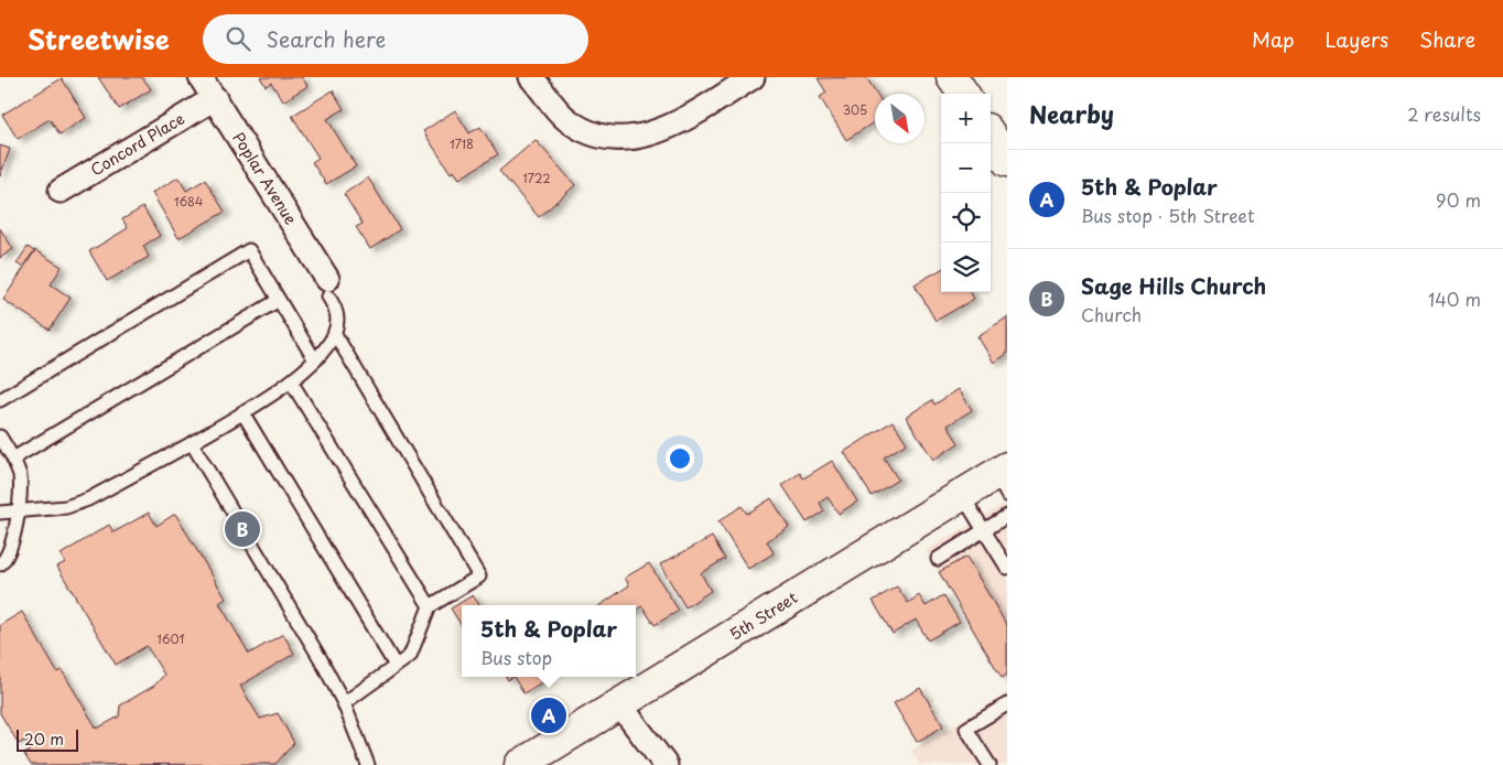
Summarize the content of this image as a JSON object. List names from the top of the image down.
{
  "streets": {
    "main road": ["5th Street"],
    "street": ["Concord Place", "Poplar Avenue"]
  },
  "crossings": [
    ["Concord Place", "Poplar Avenue"]
  ],
  "house_numbers": [
    "305",
    "1718",
    "1722",
    "1684",
    "1601"
  ],
  "scale_bar": "20 m",
  "north": "bottom right",
  "page": {
    "header": "Streetwise",
    "search": "Search here",
    "nav": ["Map", "Layers", "Share"],
    "heading": ["Nearby", "2 results"],
    "map_buttons": ["+", "−"],
    "list": [
      {
        "mark": "A",
        "name": "5th & Poplar",
        "note": "Bus stop · 5th Street",
        "value": "90 m"
      },
      {
        "mark": "B",
        "name": "Sage Hills Church",
        "note": "Church",
        "value": "140 m"
      }
    ],
    "pins": ["B", "A"],
    "popup": ["5th & Poplar", "Bus stop"],
    "scale": "20 m"
  }
}
